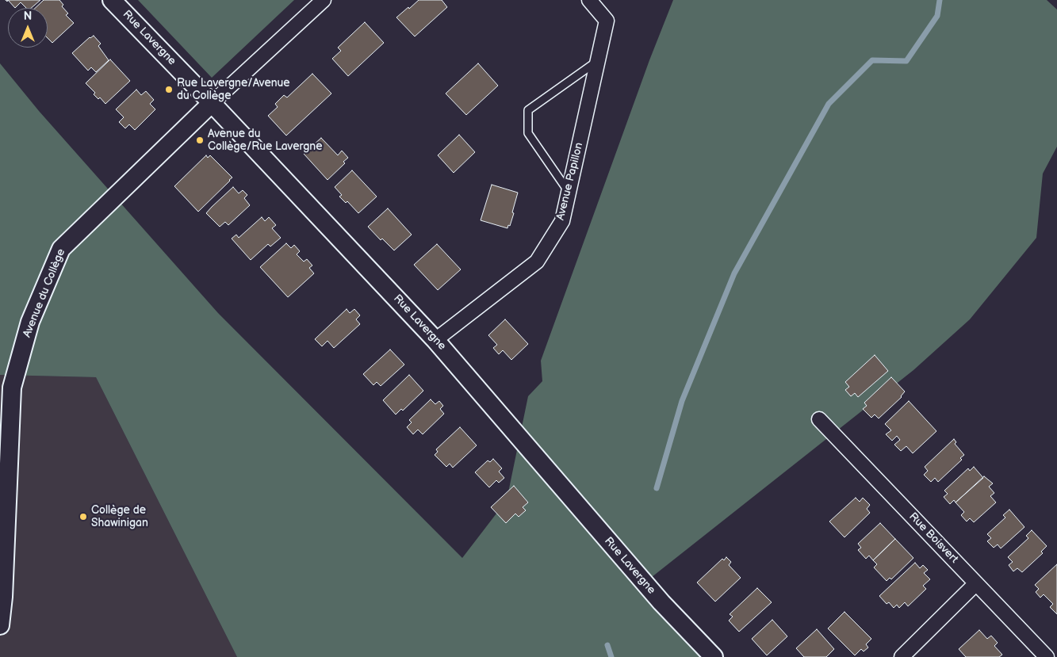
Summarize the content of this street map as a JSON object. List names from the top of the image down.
{
  "streets": {
    "street": [
      "Rue Lavergne",
      "Avenue Papillon",
      "Avenue du Collège",
      "Rue Boisvert"
    ]
  },
  "crossings": [
    ["Rue Lavergne", "Avenue Papillon"],
    ["Rue Lavergne", "Avenue du Collège"]
  ],
  "places": ["Rue Lavergne/Avenue du Collège", "Avenue du Collège/Rue Lavergne", "Collège de Shawinigan"],
  "north": "top"
}
